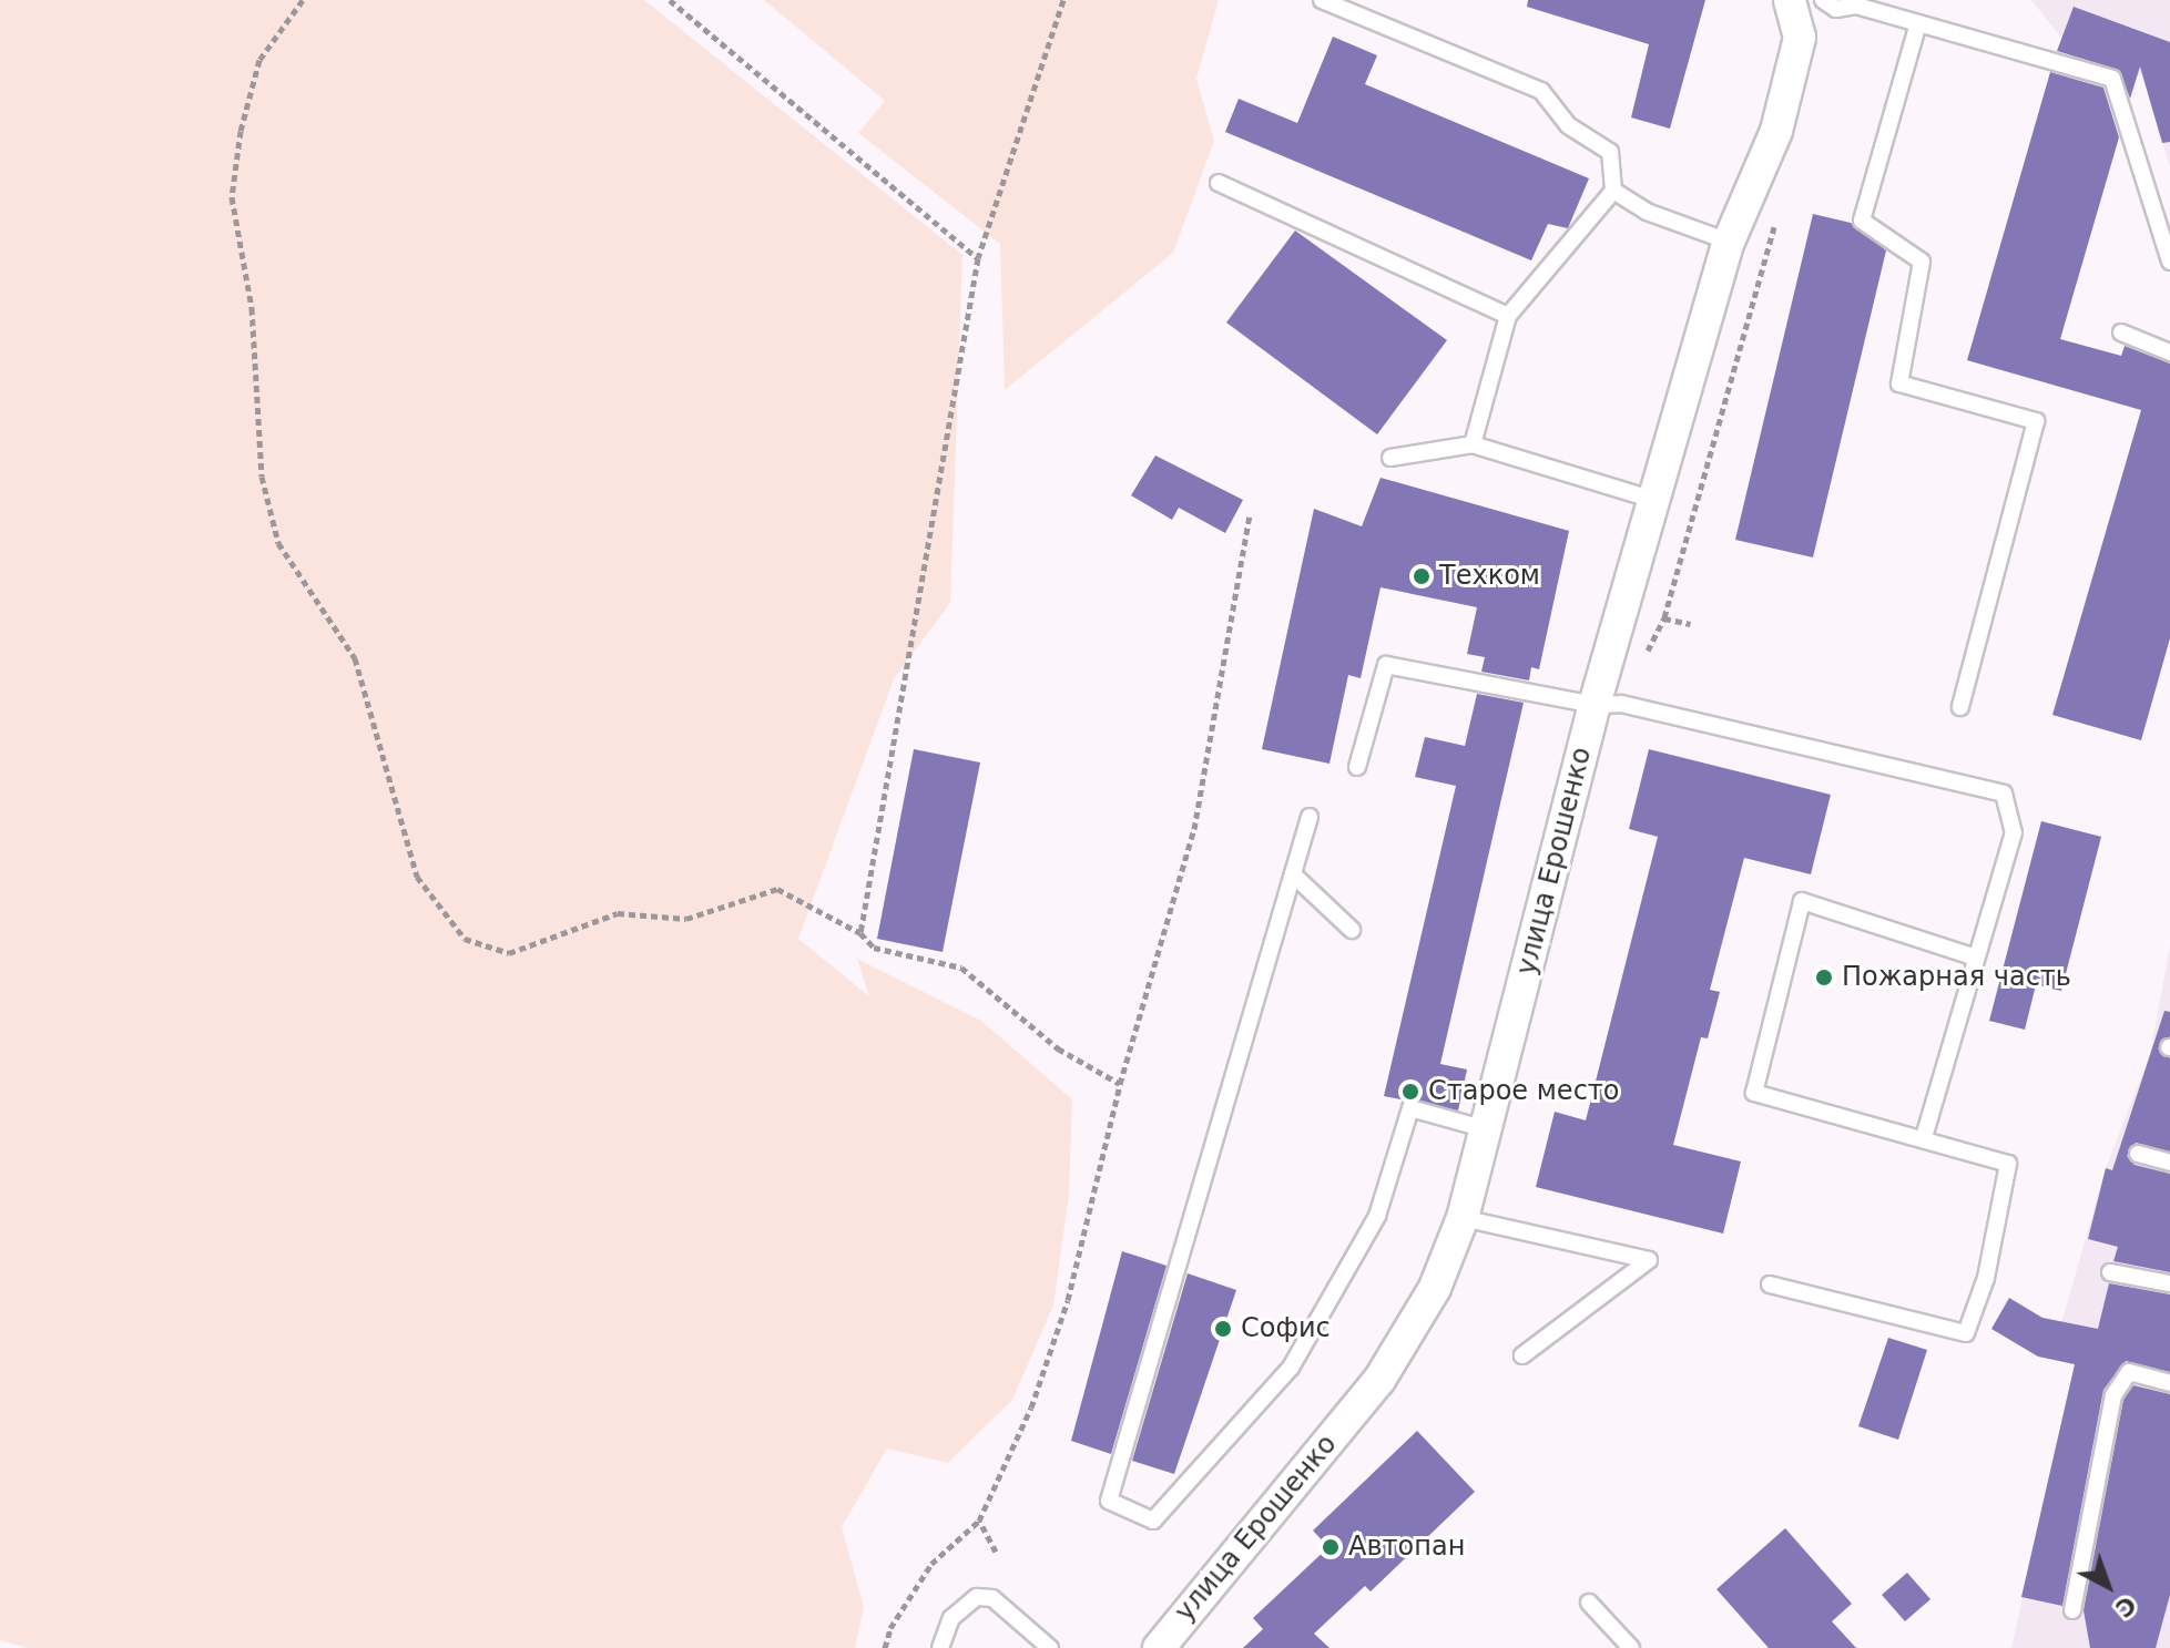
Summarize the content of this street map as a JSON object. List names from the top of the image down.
{
  "streets": {
    "street": ["улица Ерошенко"]
  },
  "places": [
    "Техком",
    "Пожарная часть",
    "Старое место",
    "Софис",
    "Автопан"
  ],
  "north": "bottom right"
}
